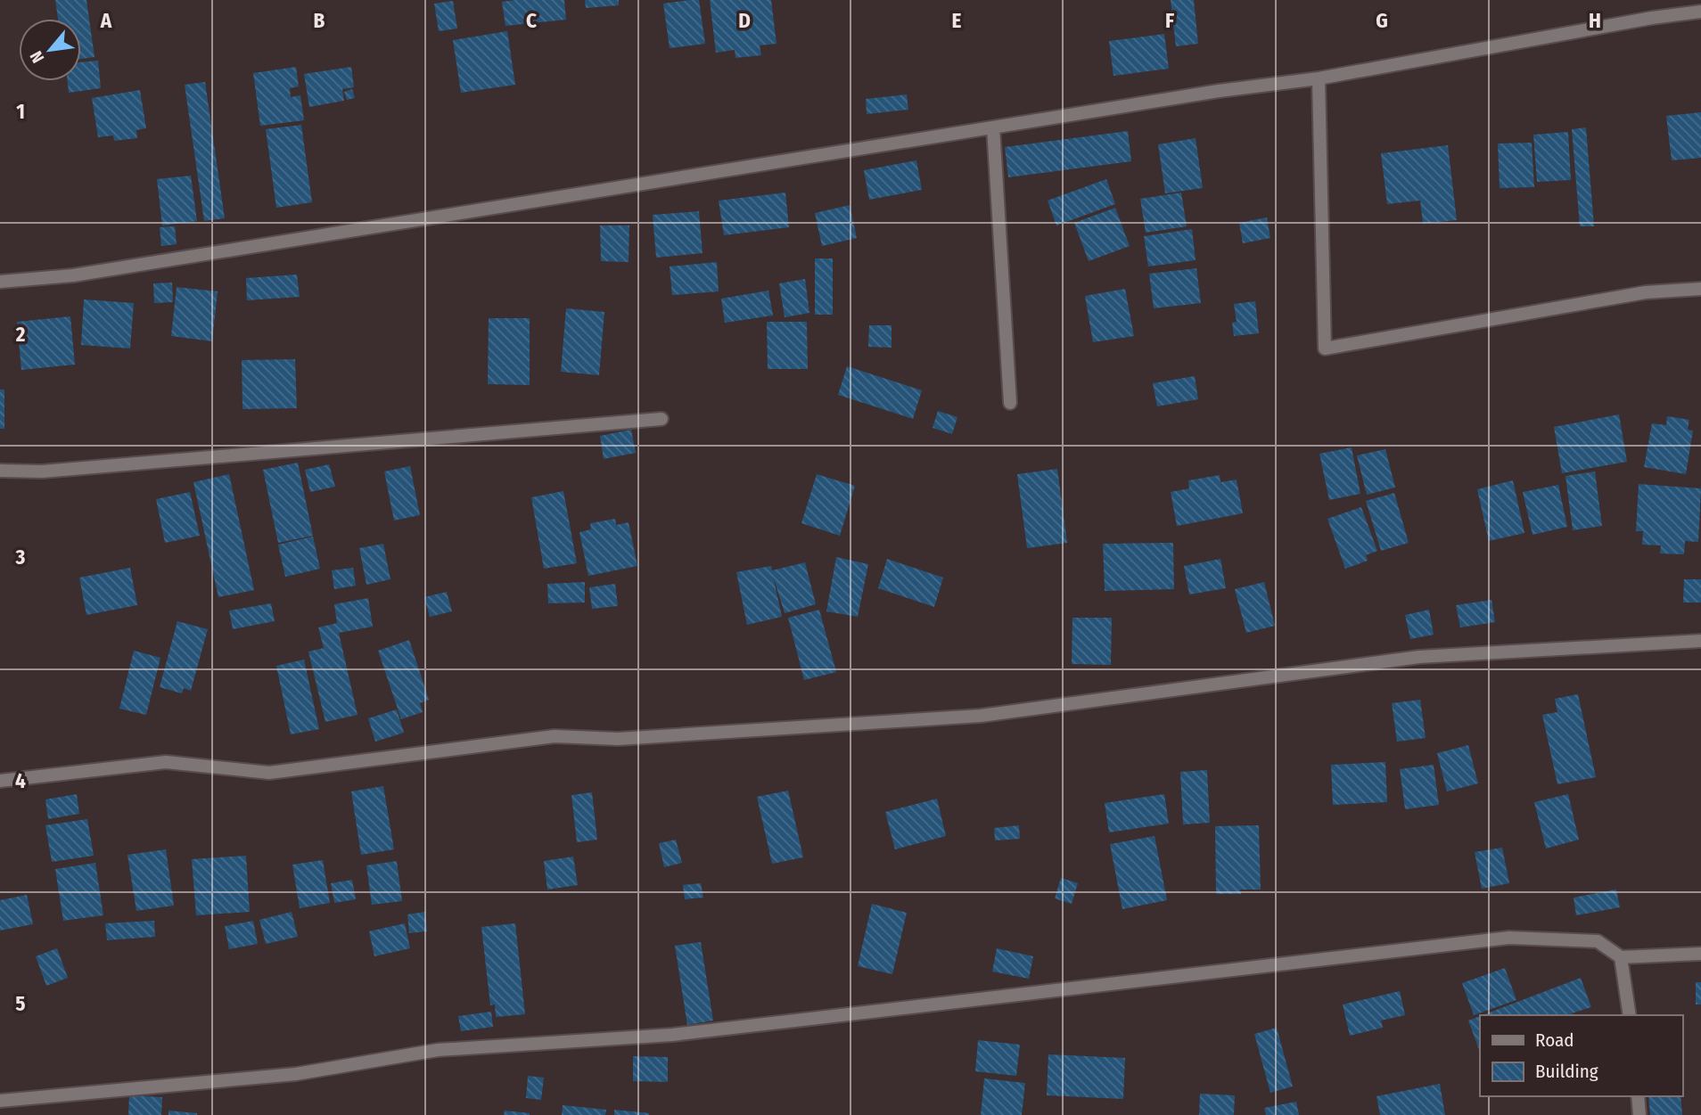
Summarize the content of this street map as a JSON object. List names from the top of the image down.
{
  "legend": ["Road", "Building"],
  "north": "bottom left",
  "grid": {
    "columns": [
      "A",
      "B",
      "C",
      "D",
      "E",
      "F",
      "G",
      "H"
    ],
    "rows": [
      "1",
      "2",
      "3",
      "4",
      "5"
    ]
  }
}
